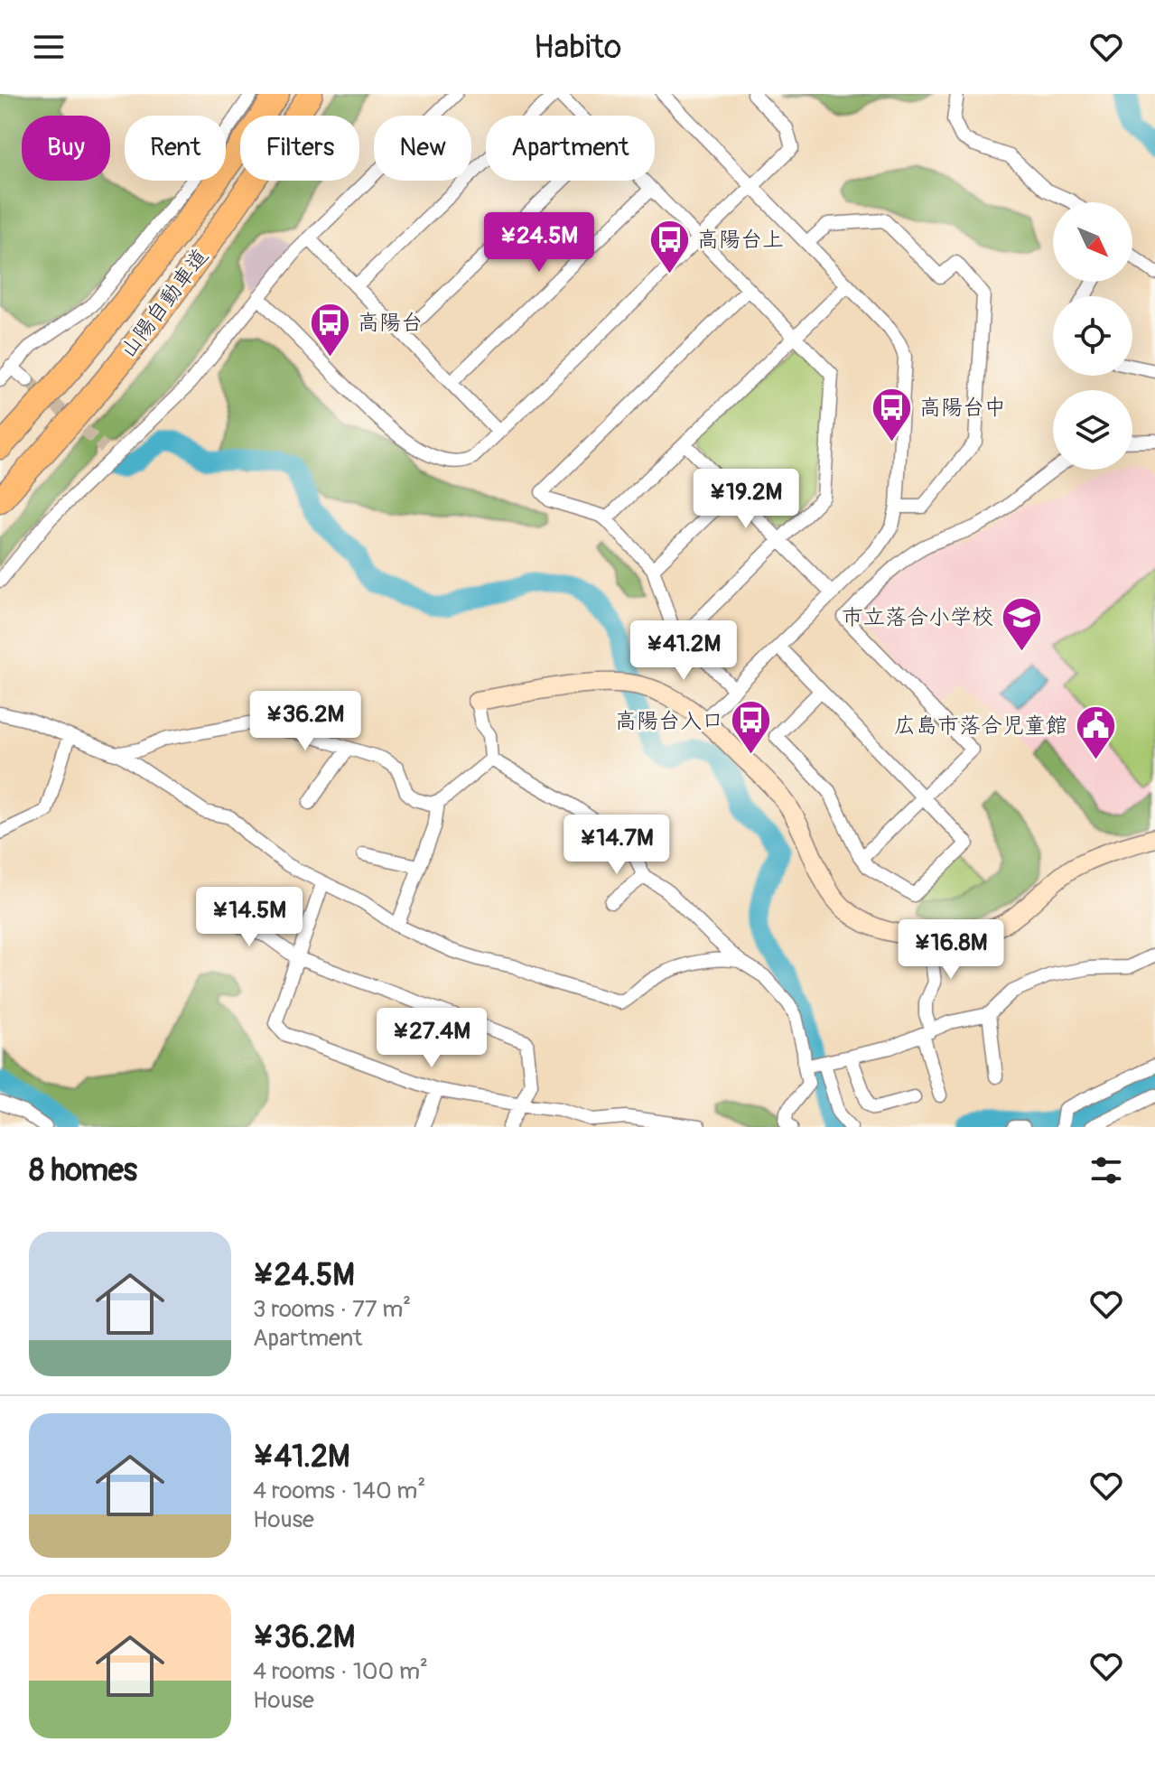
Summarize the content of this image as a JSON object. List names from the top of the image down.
{
  "streets": {
    "highway": ["山陽自動車道"]
  },
  "places": {
    "bus stop": [
      "高陽台上",
      "高陽台",
      "高陽台中",
      "高陽台入口"
    ],
    "school or university": ["市立落合小学校"],
    "public building": ["広島市落合児童館"]
  },
  "north": "bottom right",
  "page": {
    "header": "Habito",
    "chip": [
      "Buy",
      "Rent",
      "Filters",
      "New",
      "Apartment"
    ],
    "price": [
      "¥24.5M",
      "¥19.2M",
      "¥41.2M",
      "¥36.2M",
      "¥14.7M",
      "¥14.5M",
      "¥16.8M",
      "¥27.4M"
    ],
    "heading": "8 homes",
    "list": [
      {
        "name": "¥24.5M",
        "note": "3 rooms · 77 m² · Apartment"
      },
      {
        "name": "¥41.2M",
        "note": "4 rooms · 140 m² · House"
      },
      {
        "name": "¥36.2M",
        "note": "4 rooms · 100 m² · House"
      }
    ]
  }
}
